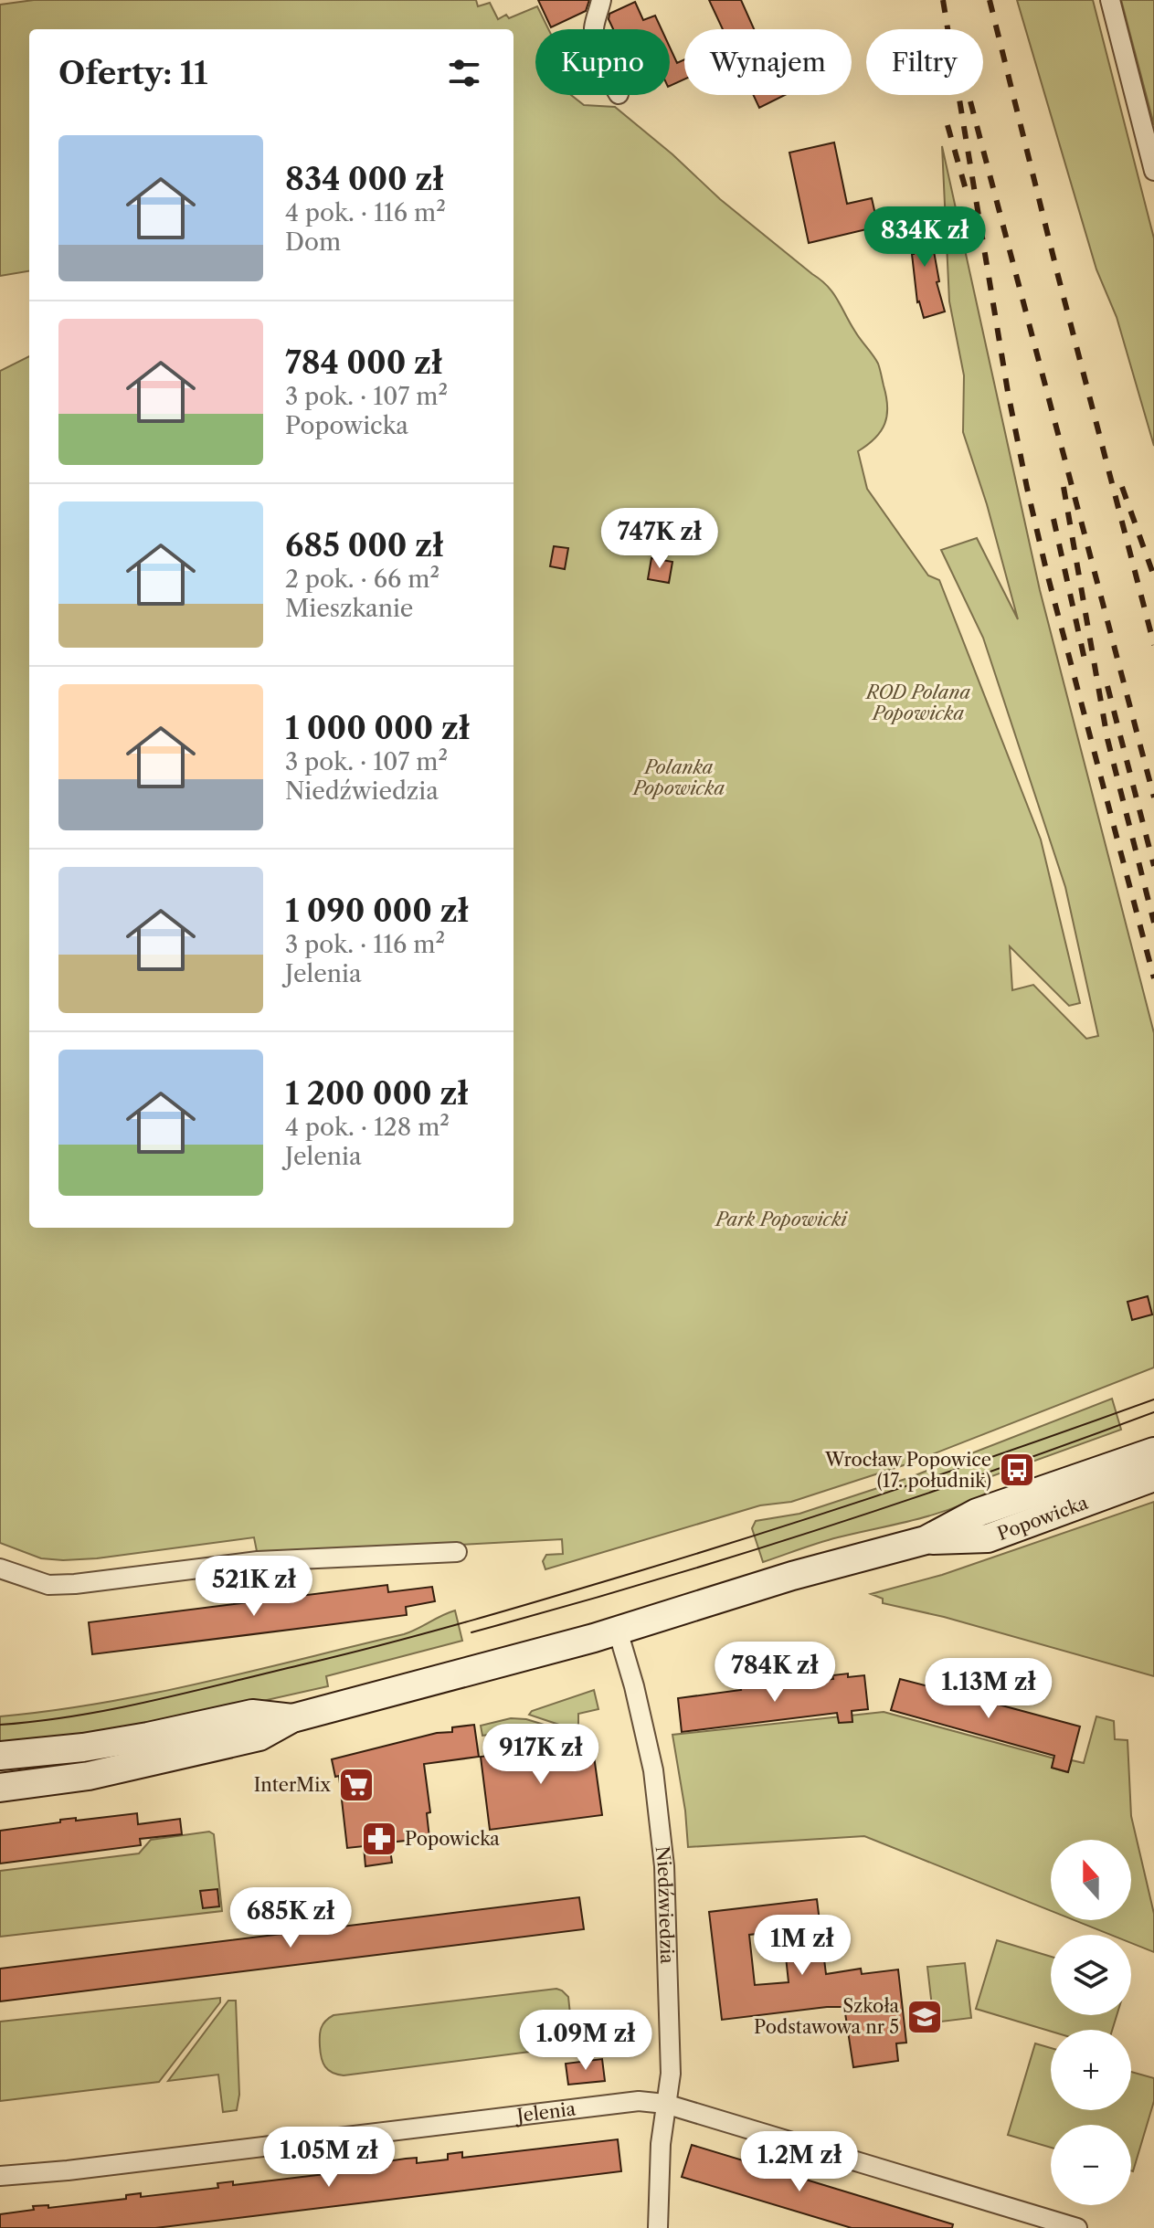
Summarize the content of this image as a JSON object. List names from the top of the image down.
{
  "streets": {
    "street": ["Popowicka", "Niedźwiedzia", "Jelenia"]
  },
  "crossings": [
    ["Popowicka", "Niedźwiedzia"],
    ["Niedźwiedzia", "Jelenia"]
  ],
  "parks": ["ROD Polana Popowicka", "Polanka Popowicka", "Park Popowicki"],
  "places": {
    "bus stop": ["Wrocław Popowice (17. południk)"],
    "supermarket": ["InterMix"],
    "pharmacy": ["Popowicka"],
    "school or university": ["Szkoła Podstawowa nr 5"]
  },
  "north": "top",
  "page": {
    "chip": ["Kupno", "Wynajem", "Filtry"],
    "heading": "Oferty: 11",
    "list": [
      {
        "name": "834 000 zł",
        "note": "4 pok. · 116 m² · Dom"
      },
      {
        "name": "784 000 zł",
        "note": "3 pok. · 107 m² · Popowicka"
      },
      {
        "name": "685 000 zł",
        "note": "2 pok. · 66 m² · Mieszkanie"
      },
      {
        "name": "1 000 000 zł",
        "note": "3 pok. · 107 m² · Niedźwiedzia"
      },
      {
        "name": "1 090 000 zł",
        "note": "3 pok. · 116 m² · Jelenia"
      },
      {
        "name": "1 200 000 zł",
        "note": "4 pok. · 128 m² · Jelenia"
      }
    ],
    "price": [
      "834K zł",
      "747K zł",
      "521K zł",
      "784K zł",
      "1.13M zł",
      "917K zł",
      "685K zł",
      "1M zł",
      "1.09M zł",
      "1.05M zł",
      "1.2M zł"
    ],
    "map_buttons": ["+", "−"]
  }
}
